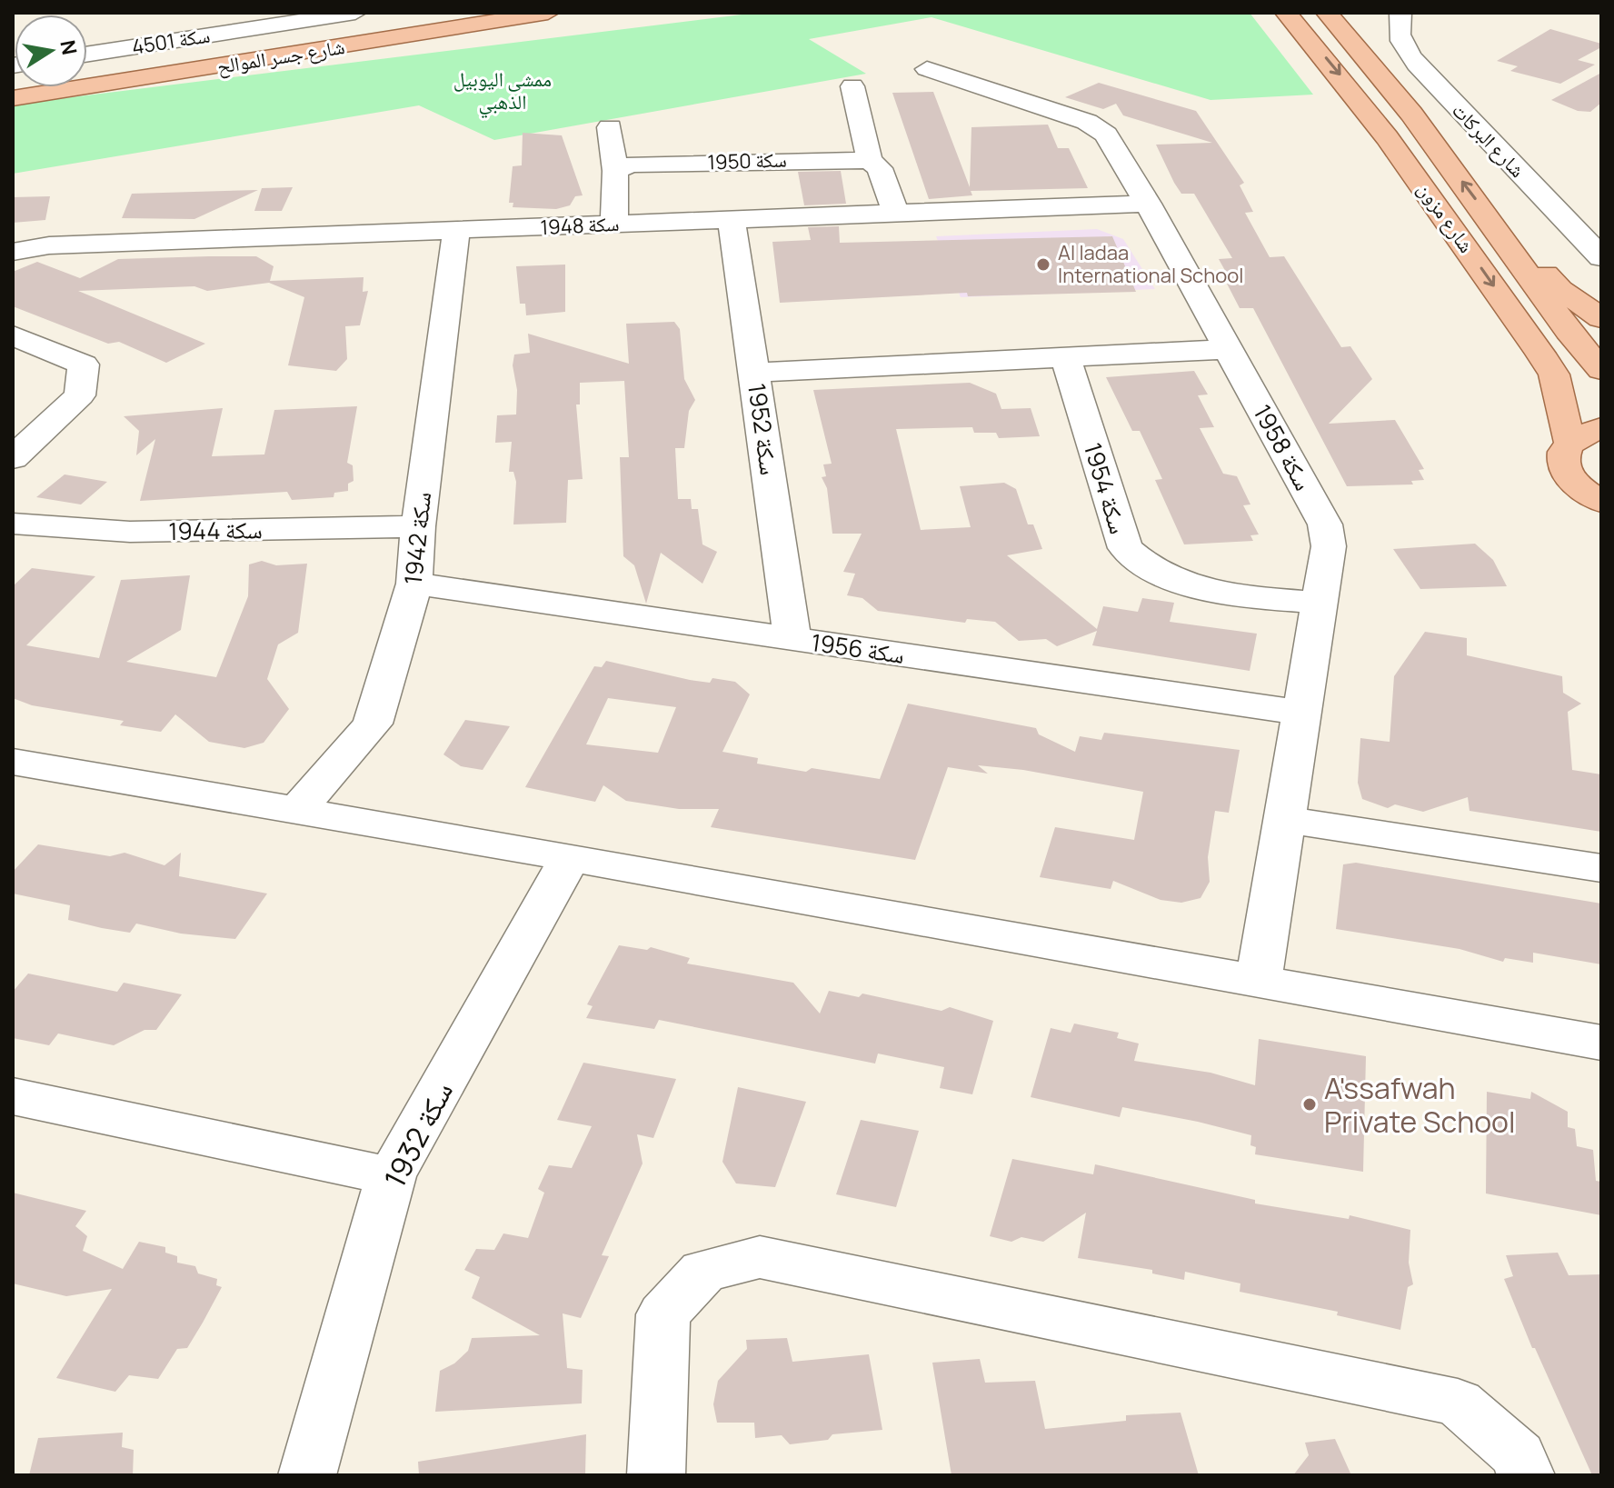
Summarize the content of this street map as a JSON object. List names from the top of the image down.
{
  "streets": {
    "main road": ["شارع جسر الموالح", "شارع مزون"],
    "street": [
      "سكة 4501",
      "شارع البركات",
      "سكة 1950",
      "سكة 1948",
      "سكة 1952",
      "سكة 1958",
      "سكة 1954",
      "سكة 1944",
      "سكة 1942",
      "سكة 1956",
      "سكة 1932"
    ]
  },
  "crossings": [
    ["سكة 1948", "سكة 1952"],
    ["سكة 1948", "سكة 1958"],
    ["سكة 1948", "سكة 1942"],
    ["سكة 1952", "سكة 1956"],
    ["سكة 1958", "سكة 1954"],
    ["سكة 1958", "سكة 1956"],
    ["سكة 1944", "سكة 1942"],
    ["سكة 1942", "سكة 1956"]
  ],
  "parks": ["ممشى اليوبيل الذهبي"],
  "places": ["Al Iadaa International School", "A'ssafwah Private School"],
  "north": "right"
}
